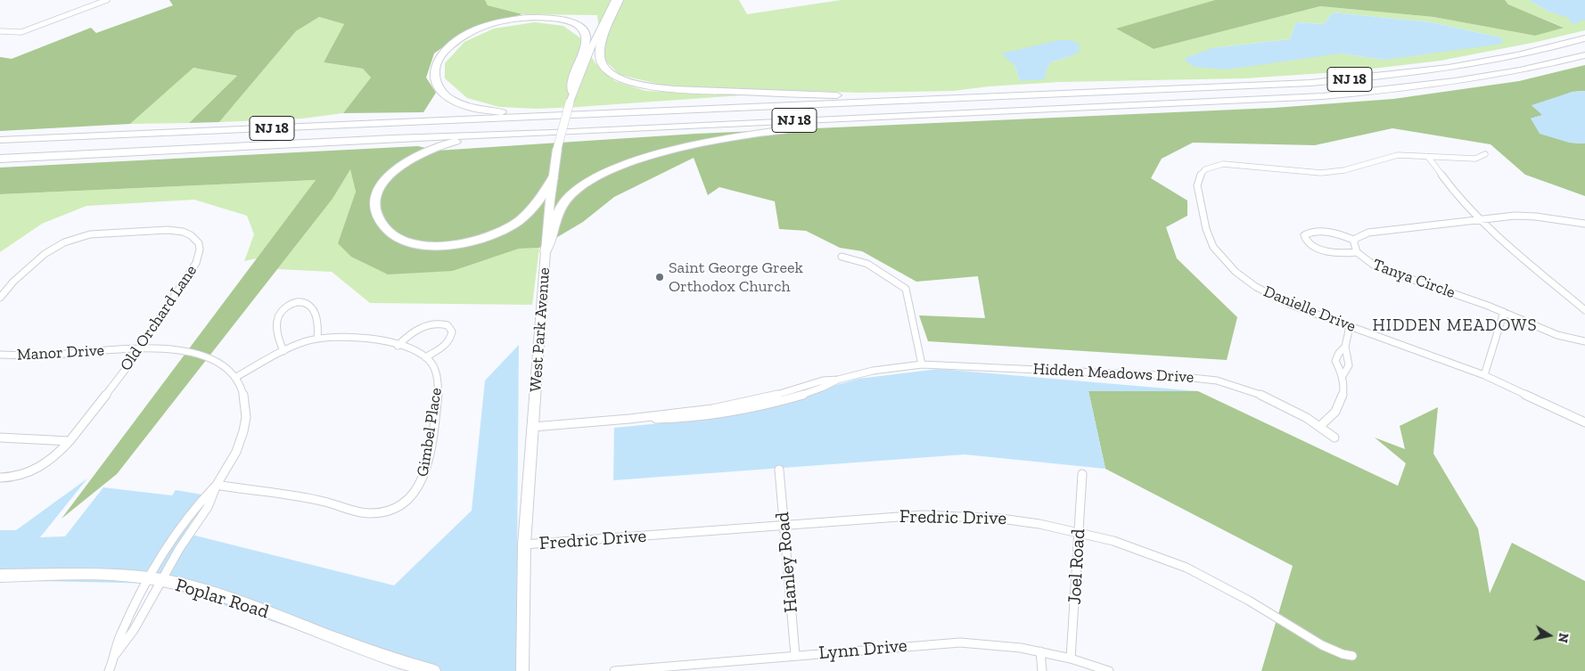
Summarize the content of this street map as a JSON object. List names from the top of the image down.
{
  "streets": {
    "highway": ["NJ 18"],
    "street": [
      "Tanya Circle",
      "Danielle Drive",
      "Old Orchard Lane",
      "West Park Avenue",
      "Manor Drive",
      "Hidden Meadows Drive",
      "Gimbel Place",
      "Fredric Drive",
      "Hanley Road",
      "Joel Road",
      "Poplar Road",
      "Lynn Drive"
    ]
  },
  "crossings": [
    ["Old Orchard Lane", "Manor Drive"],
    ["West Park Avenue", "Hidden Meadows Drive"],
    ["West Park Avenue", "Fredric Drive"],
    ["Manor Drive", "Gimbel Place"],
    ["Manor Drive", "Poplar Road"],
    ["Fredric Drive", "Hanley Road"],
    ["Fredric Drive", "Joel Road"],
    ["Hanley Road", "Lynn Drive"],
    ["Joel Road", "Lynn Drive"]
  ],
  "districts": ["HIDDEN MEADOWS"],
  "places": ["Saint George Greek Orthodox Church"],
  "north": "right"
}
